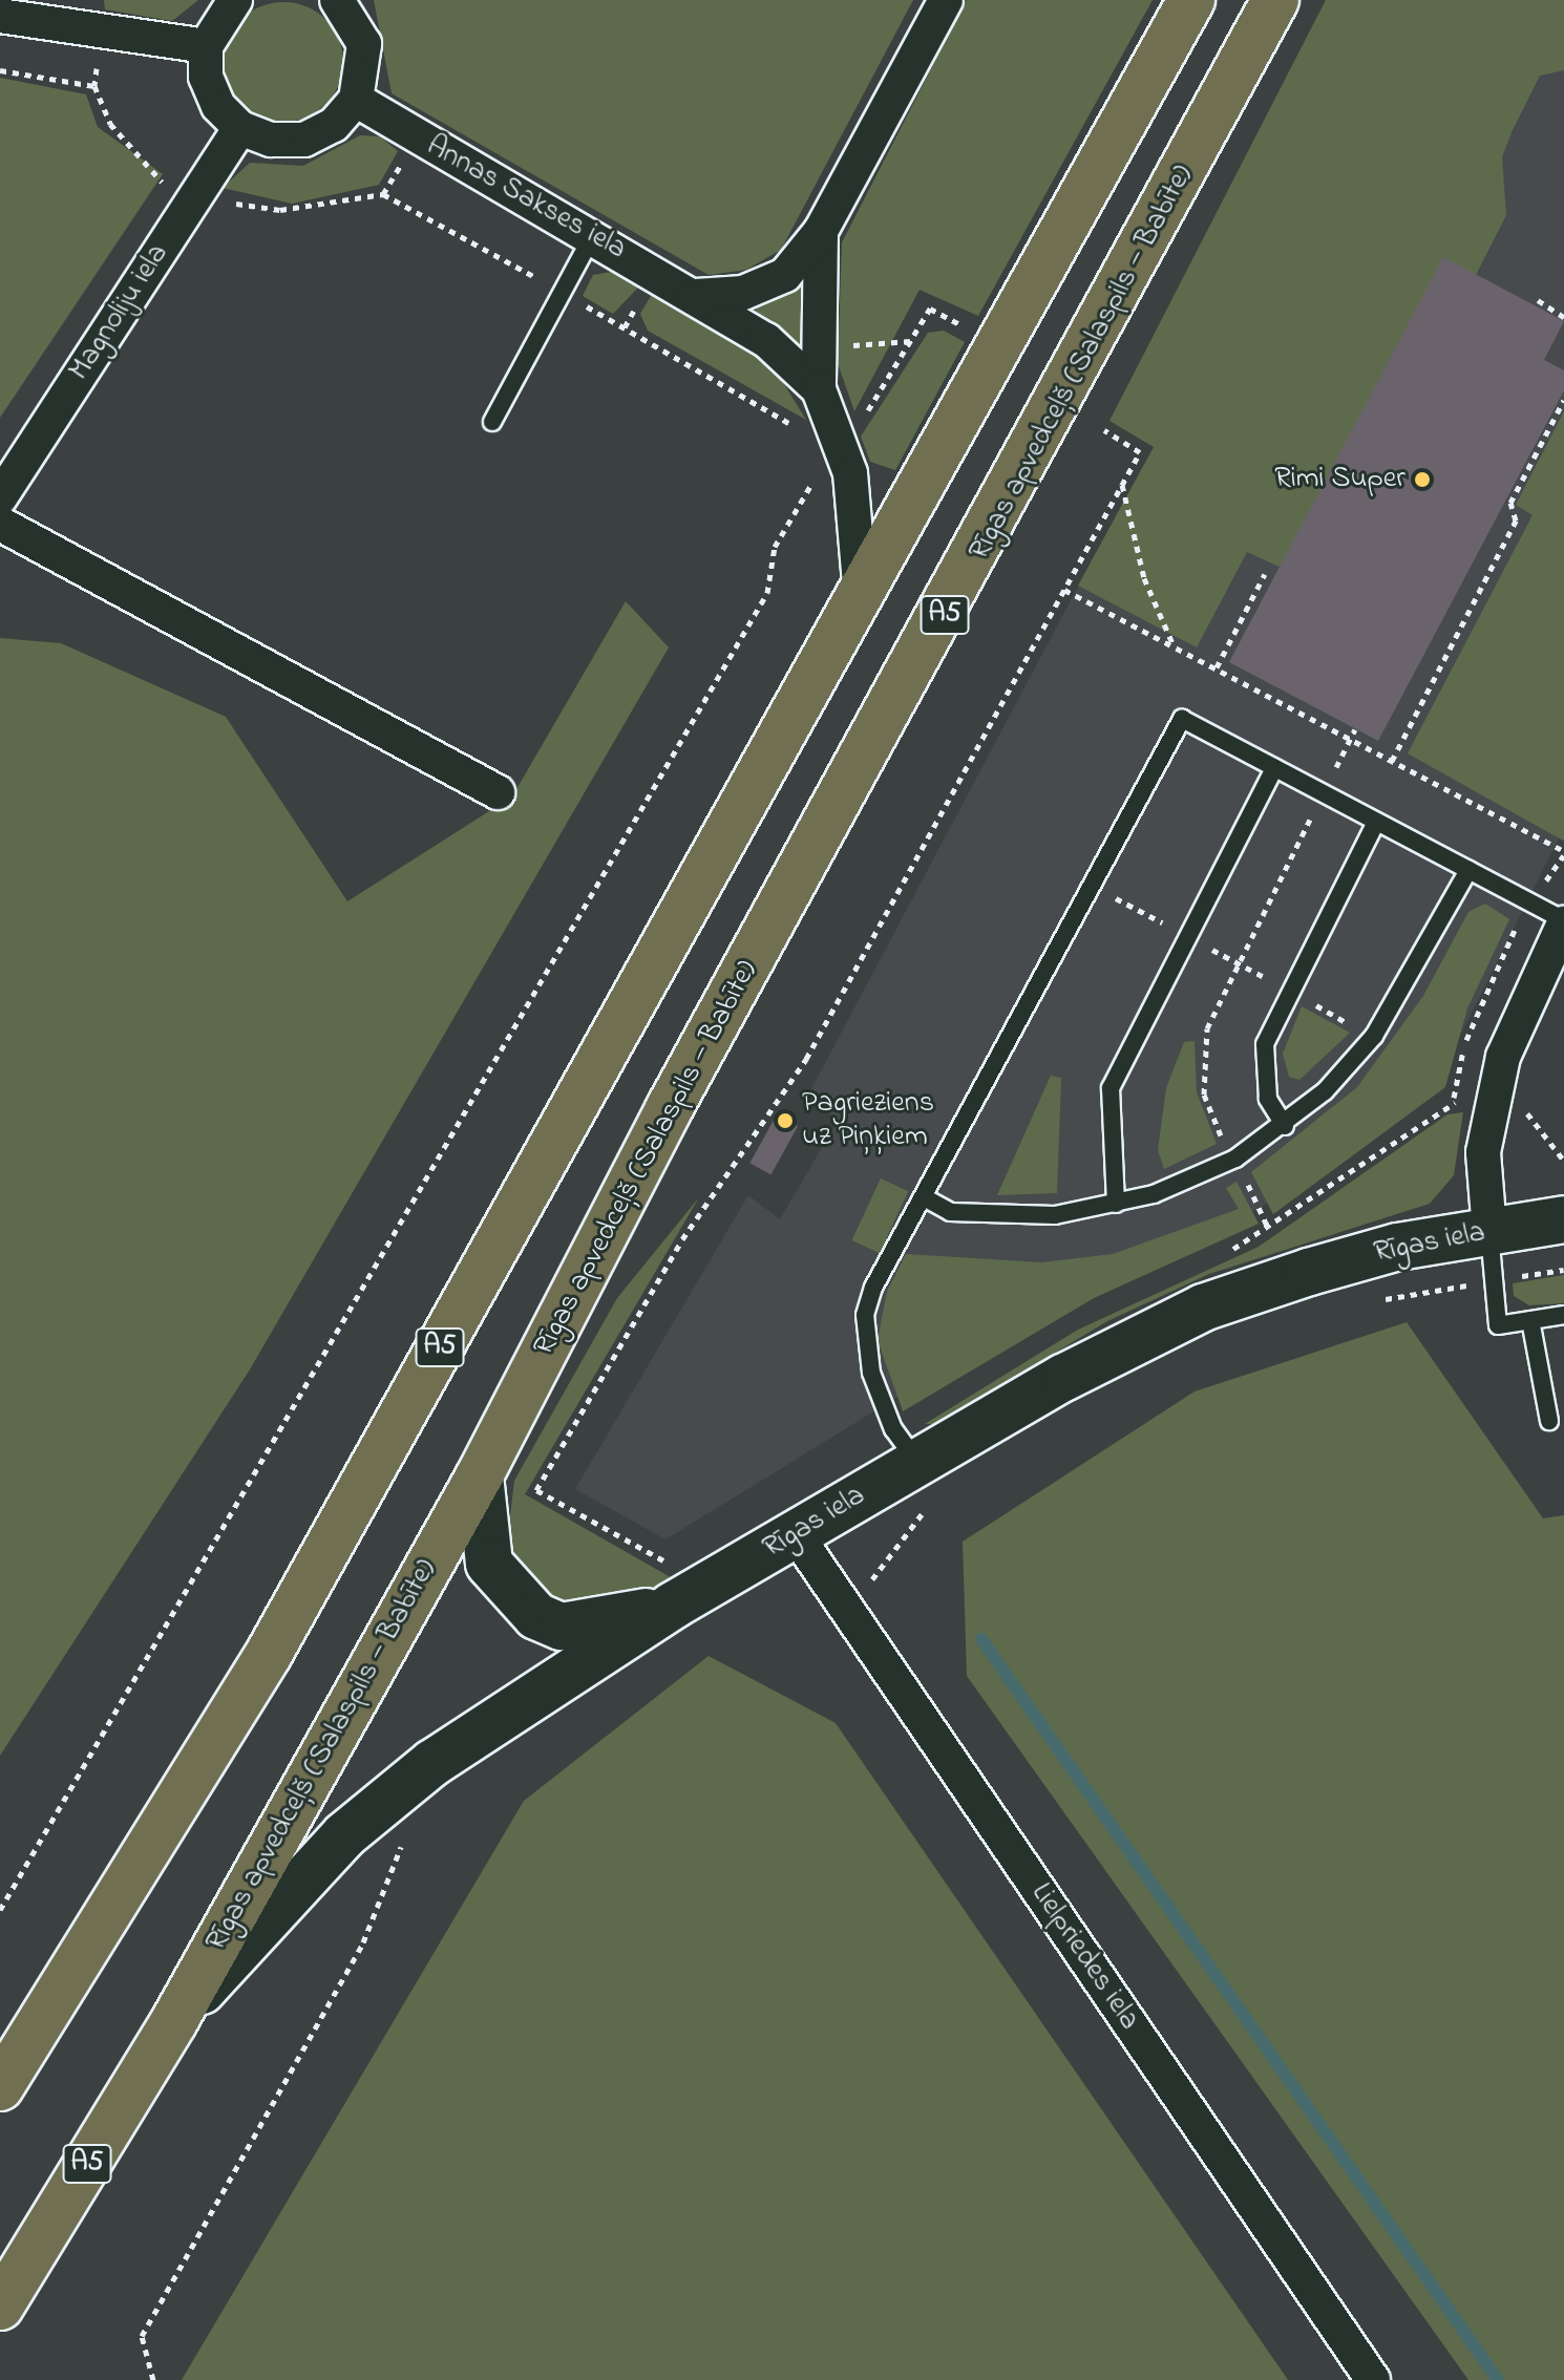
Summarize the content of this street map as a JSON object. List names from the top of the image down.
{
  "streets": {
    "highway": ["Rīgas apvedceļš (Salaspils — Babīte)", "A5"],
    "main road": ["Rīgas iela"],
    "street": ["Annas Sakses iela", "Magnoliju iela", "Lielpriedes iela"]
  },
  "crossings": [
    ["Rīgas apvedceļš (Salaspils — Babīte)", "Rīgas iela"],
    ["Rīgas iela", "Lielpriedes iela"]
  ],
  "places": ["Rimi Super", "Pagrieziens uz Piņķiem"]
}
